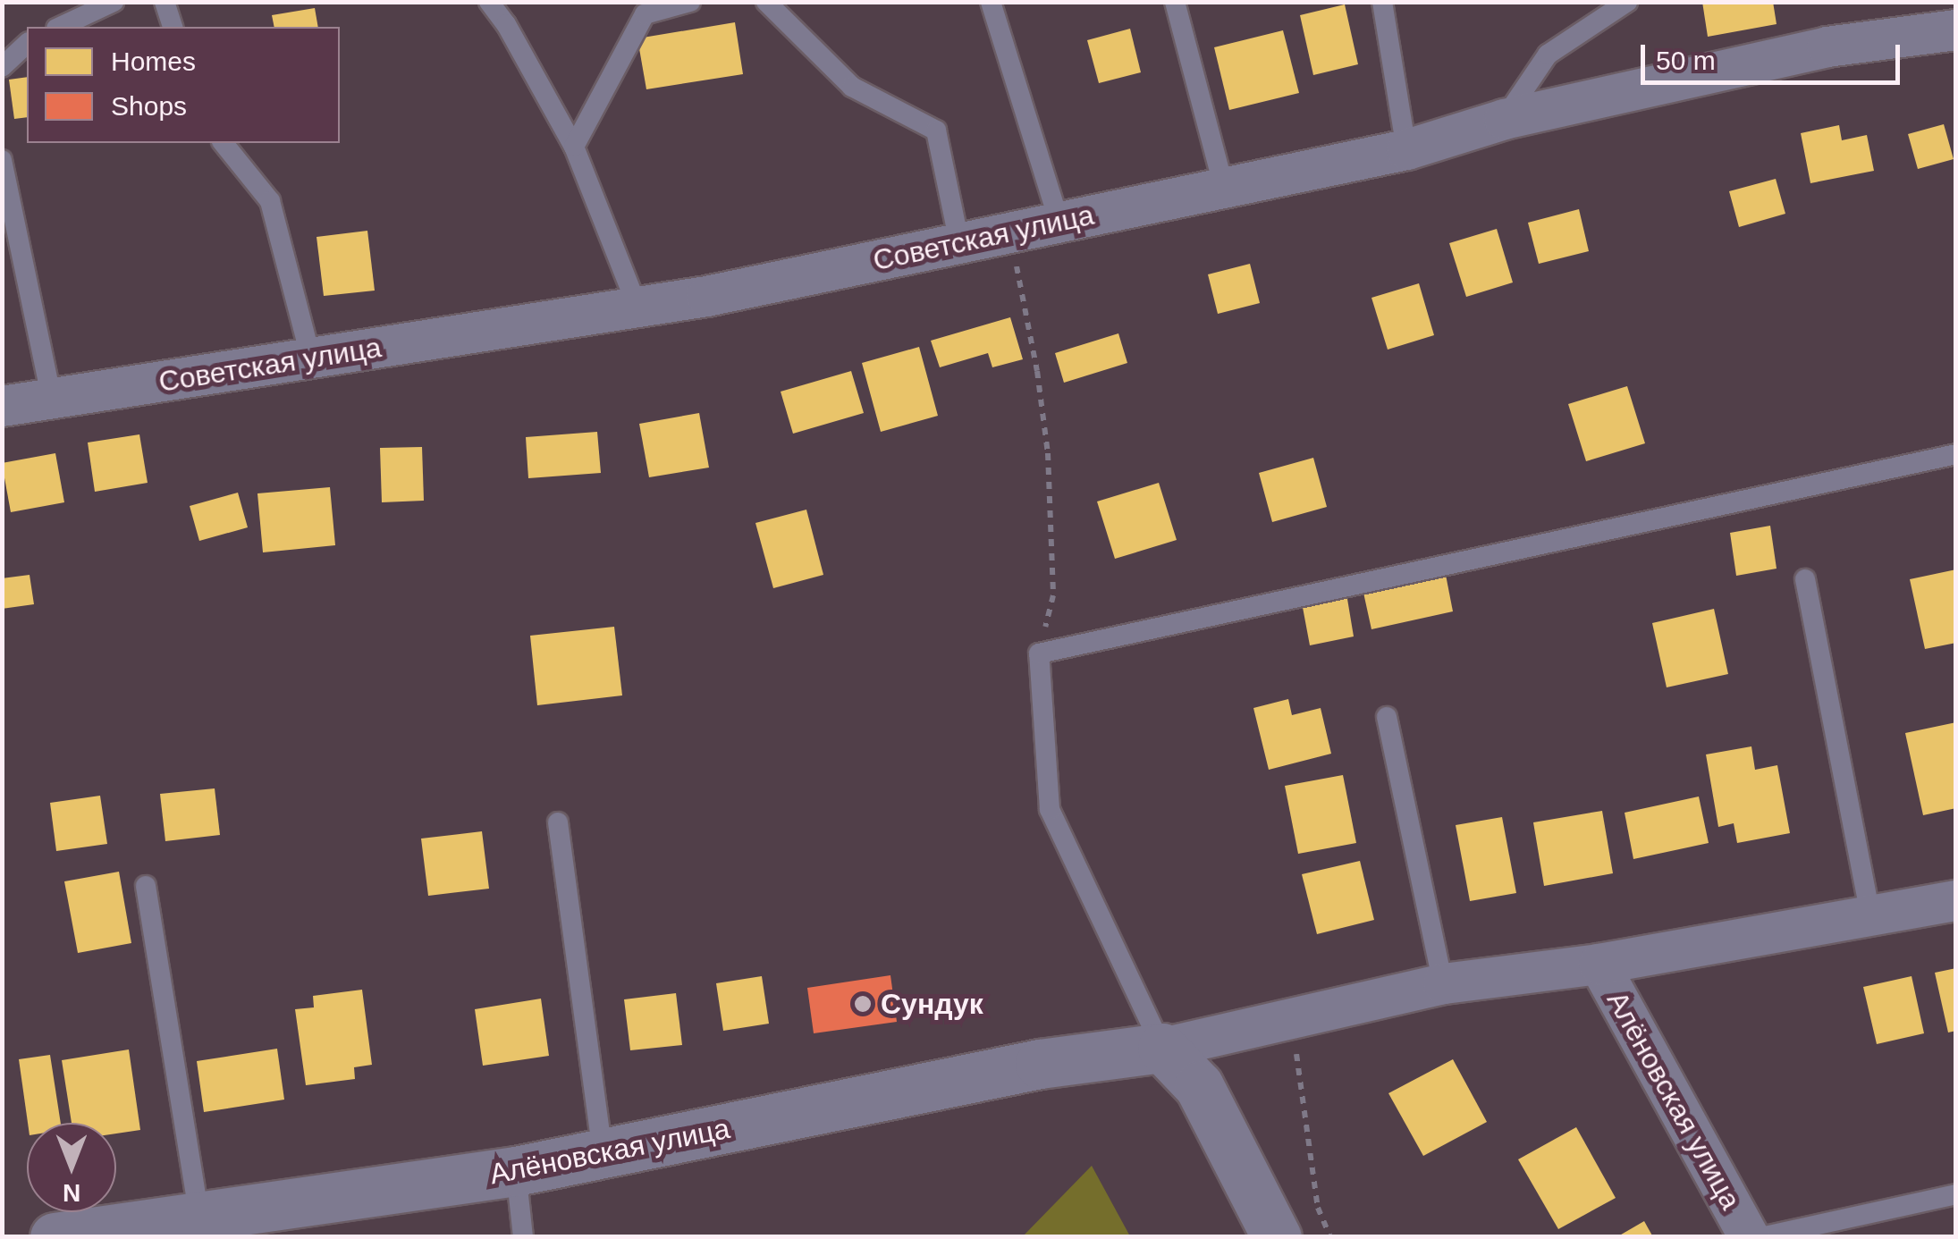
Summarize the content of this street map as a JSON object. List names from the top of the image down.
{
  "streets": {
    "street": ["Советская улица", "Алёновская улица"]
  },
  "places": ["Сундук"],
  "legend": ["Homes", "Shops"],
  "scale_bar": "50 m",
  "north": "bottom"
}
